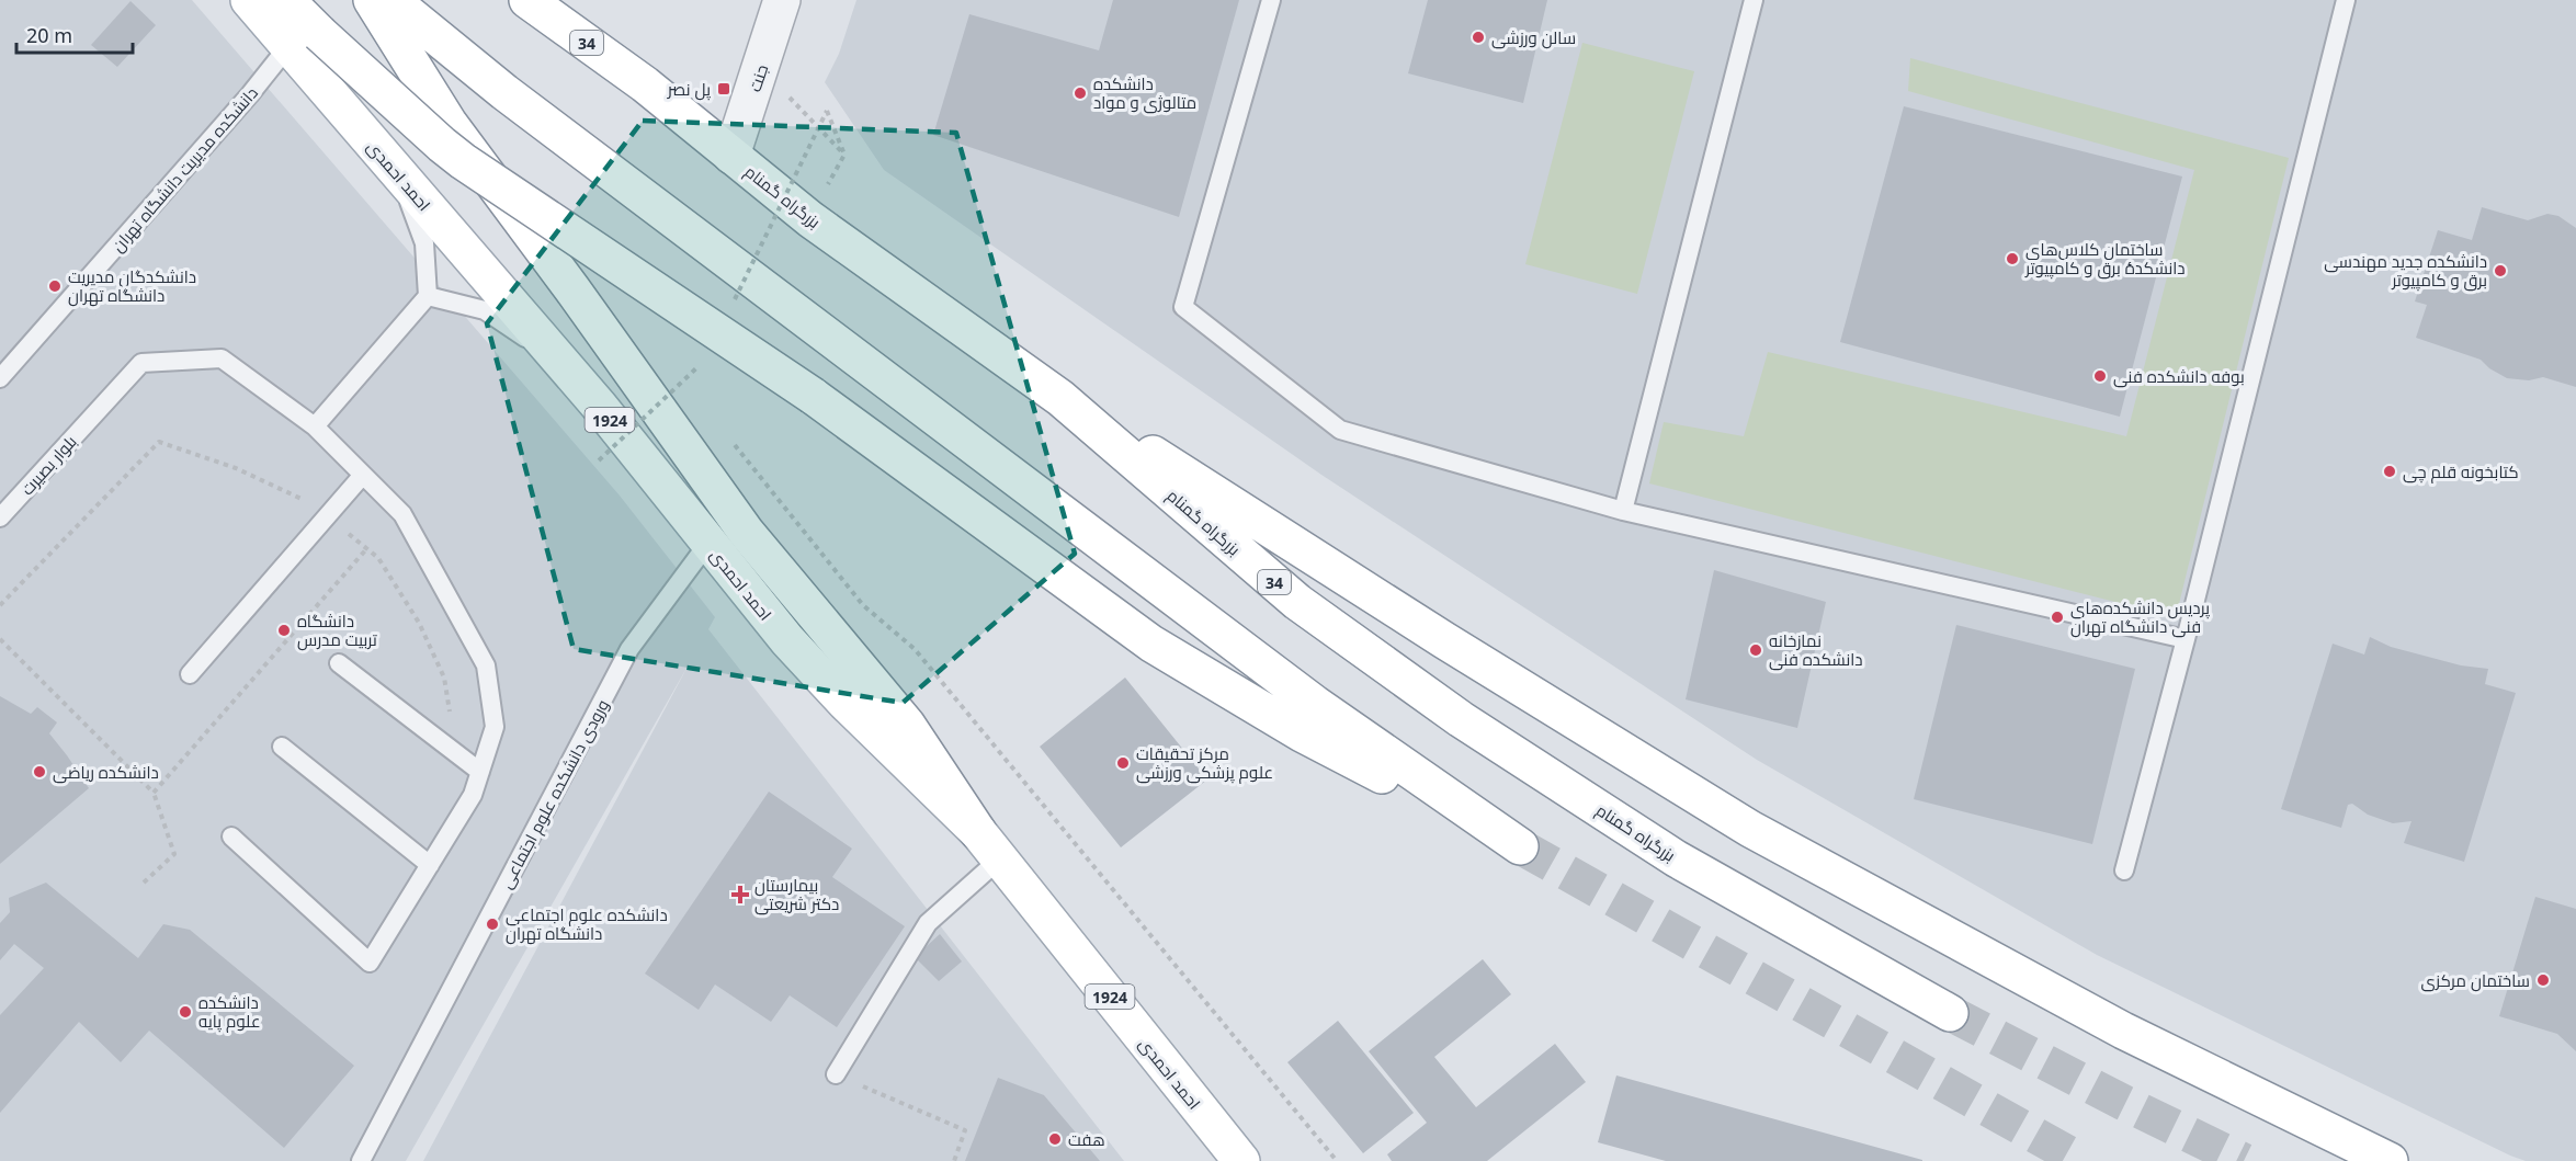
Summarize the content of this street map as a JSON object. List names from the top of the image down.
{
  "streets": {
    "main road": [
      "34",
      "احمد احمدی",
      "بزرگراه گمنام",
      "1924"
    ],
    "street": ["جنت"],
    "lane": ["دانشکده مدیریت دانشگاه تهران", "بلوار بصیرت", "ورودی دانشکده علوم اجتماعی"]
  },
  "crossings": [
    ["جنت", "بزرگراه گمنام"],
    ["دانشکده مدیریت دانشگاه تهران", "احمد احمدی"],
    ["احمد احمدی", "ورودی دانشکده علوم اجتماعی"]
  ],
  "places": {
    "other": [
      "سالن ورزشی",
      "دانشکده متالوژی و مواد",
      "ساختمان کلاس‌های دانشکدهٔ برق و کامپیوتر",
      "دانشکده جدید مهندسی برق و کامپیوتر",
      "دانشکدگان مدیریت دانشگاه تهران",
      "بوفه دانشکده فنی",
      "کتابخونه قلم چی",
      "پردیس دانشکده‌های فنی دانشگاه تهران",
      "دانشگاه تربیت مدرس",
      "نمازخانه دانشکده فنی",
      "مرکز تحقیقات علوم پزشکی ورزشی",
      "دانشکده ریاضی",
      "دانشکده علوم اجتماعی دانشگاه تهران",
      "ساختمان مرکزی",
      "دانشکده علوم پایه",
      "هفت"
    ],
    "transit": ["پل نصر"],
    "health": ["بیمارستان دکتر شریعتی"]
  },
  "scale_bar": "20 m"
}
